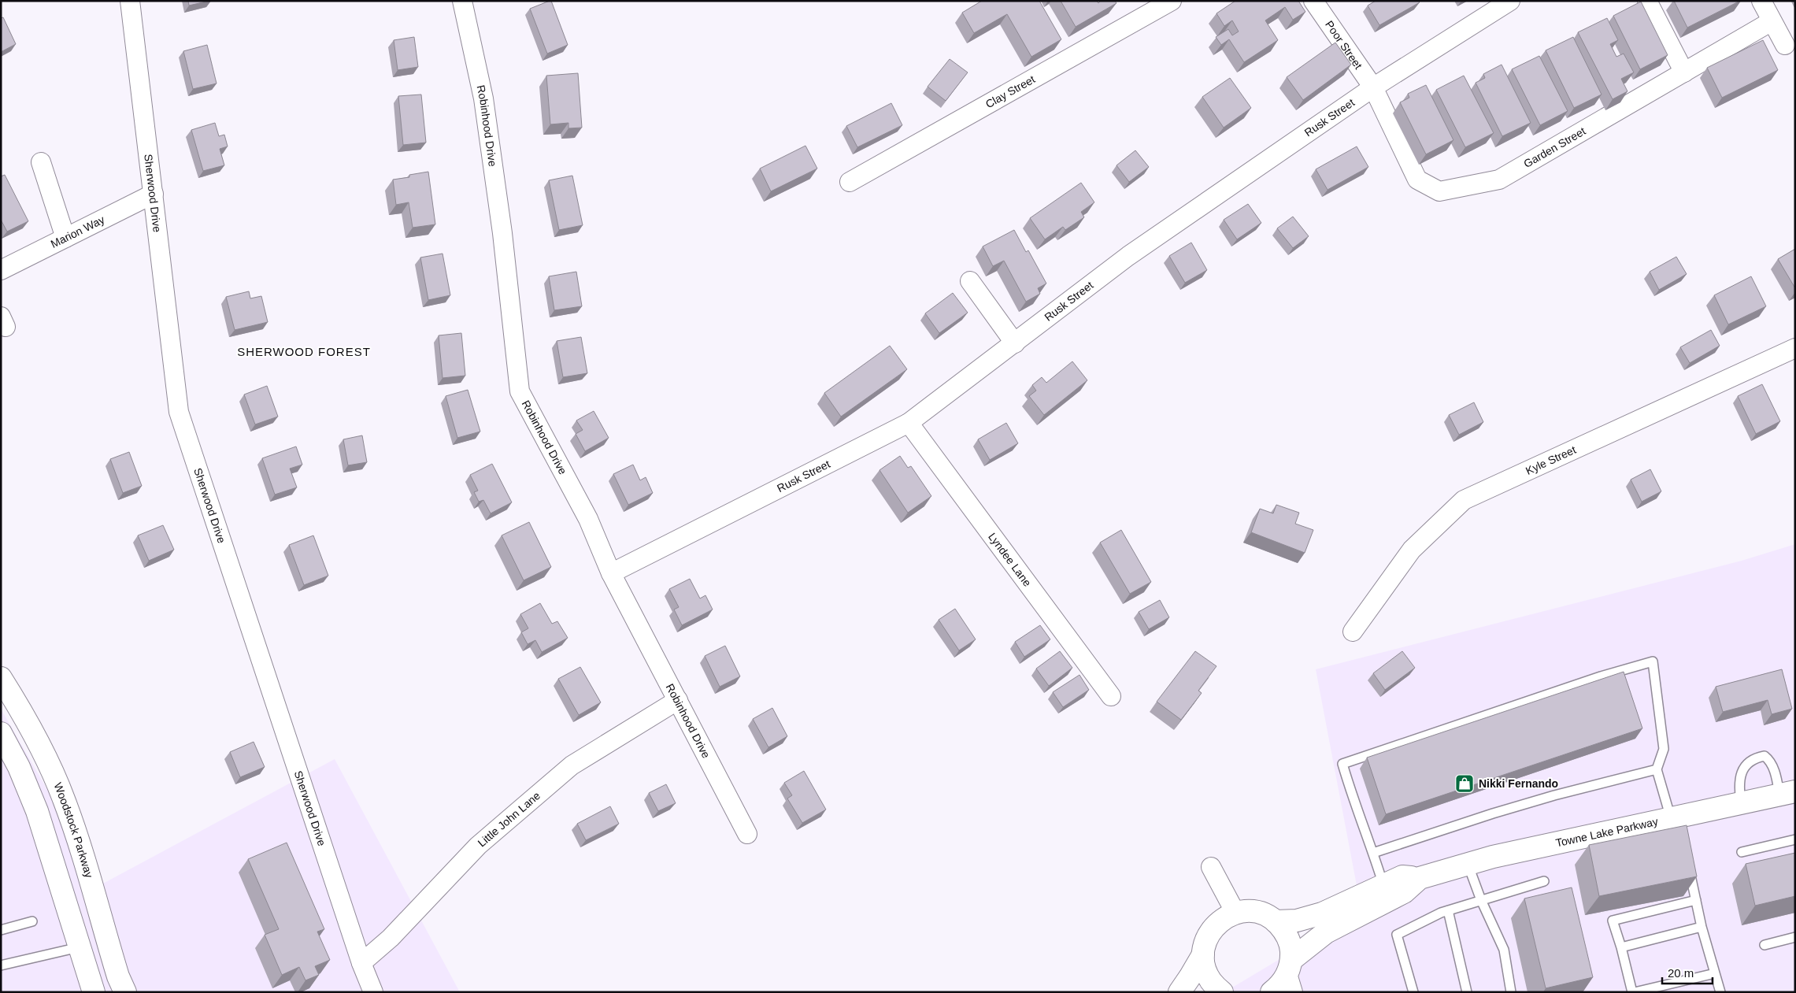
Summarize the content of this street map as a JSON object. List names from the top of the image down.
{
  "streets": {
    "main road": ["Woodstock Parkway", "Towne Lake Parkway"],
    "street": [
      "Poor Street",
      "Clay Street",
      "Rusk Street",
      "Robinhood Drive",
      "Garden Street",
      "Sherwood Drive",
      "Marion Way",
      "Kyle Street",
      "Lyndee Lane",
      "Little John Lane"
    ]
  },
  "crossings": [
    ["Poor Street", "Rusk Street"],
    ["Poor Street", "Garden Street"],
    ["Rusk Street", "Robinhood Drive"],
    ["Rusk Street", "Garden Street"],
    ["Rusk Street", "Lyndee Lane"],
    ["Robinhood Drive", "Little John Lane"],
    ["Sherwood Drive", "Marion Way"],
    ["Sherwood Drive", "Little John Lane"]
  ],
  "districts": ["SHERWOOD FOREST"],
  "places": {
    "shop": ["Nikki Fernando"]
  },
  "scale_bar": "20 m"
}
